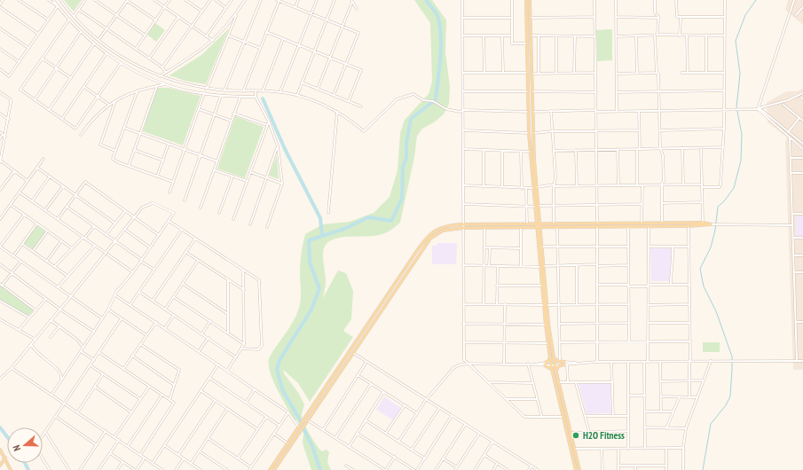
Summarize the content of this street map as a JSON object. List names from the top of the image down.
{
  "places": ["H2O Fitness"],
  "north": "left"
}
